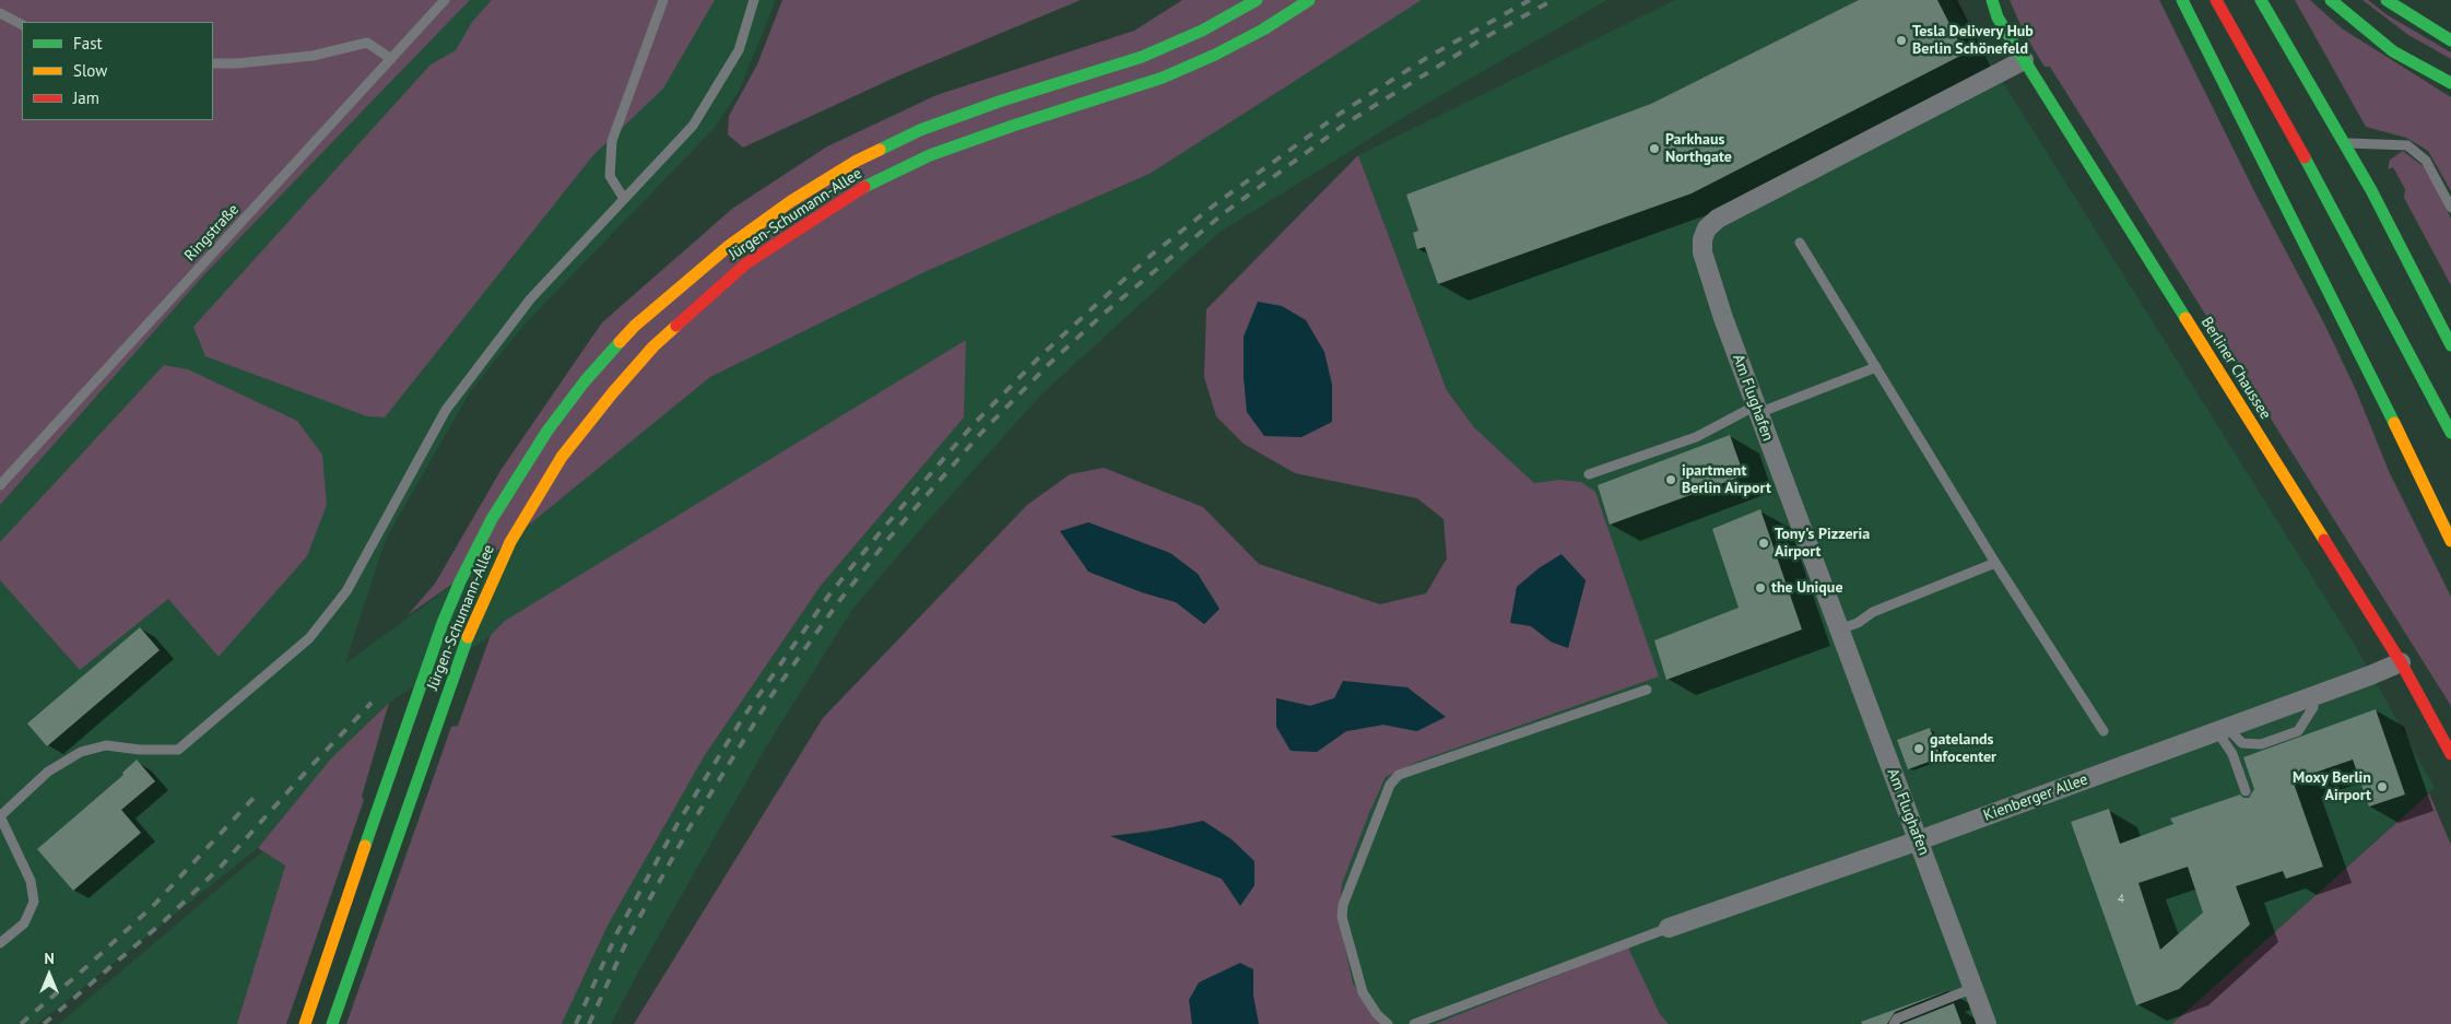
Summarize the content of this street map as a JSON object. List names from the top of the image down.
{
  "streets": {
    "main road": ["Jürgen-Schumann-Allee", "Berliner Chaussee"],
    "street": ["Am Flughafen", "Kienberger Allee"],
    "lane": ["Ringstraße"]
  },
  "crossings": [
    ["Berliner Chaussee", "Am Flughafen"],
    ["Berliner Chaussee", "Kienberger Allee"],
    ["Am Flughafen", "Kienberger Allee"]
  ],
  "places": [
    "Tesla Delivery Hub Berlin Schönefeld",
    "Parkhaus Northgate",
    "ipartment Berlin Airport",
    "Tony's Pizzeria Airport",
    "the Unique",
    "gatelands Infocenter",
    "Moxy Berlin Airport"
  ],
  "house_numbers": ["4"],
  "legend": ["Fast", "Slow", "Jam"],
  "north": "top"
}
